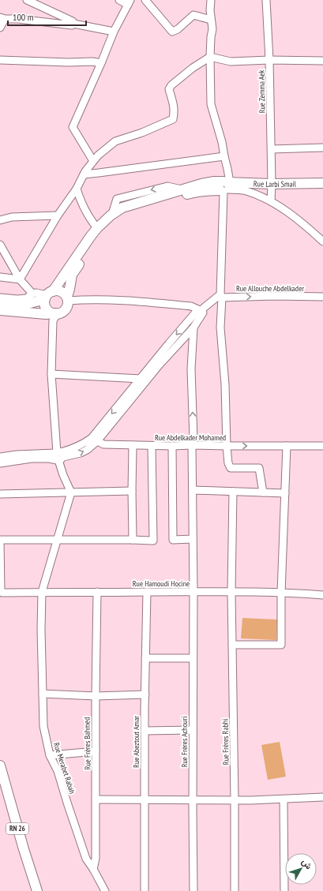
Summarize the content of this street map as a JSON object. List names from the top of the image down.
{
  "streets": {
    "main road": ["Rue Larbi Smail", "RN 26"],
    "street": [
      "Rue Zemma Aek",
      "Rue Allouche Abdelkader",
      "Rue Abdelkader Mohamed",
      "Rue Hamoudi Hocine",
      "Rue Abeztout Amar",
      "Rue Frères Achouri",
      "Rue Frères Rabhi",
      "Rue Frères Bahmed",
      "Rue Merabet Rabah"
    ]
  },
  "crossings": [
    ["Rue Zemma Aek", "Rue Larbi Smail"],
    ["Rue Abdelkader Mohamed", "Rue Frères Achouri"],
    ["Rue Hamoudi Hocine", "Rue Abeztout Amar"],
    ["Rue Hamoudi Hocine", "Rue Frères Achouri"],
    ["Rue Hamoudi Hocine", "Rue Frères Rabhi"],
    ["Rue Hamoudi Hocine", "Rue Frères Bahmed"],
    ["Rue Hamoudi Hocine", "Rue Merabet Rabah"],
    ["Rue Frères Bahmed", "Rue Merabet Rabah"]
  ],
  "one_way": ["Rue Allouche Abdelkader"],
  "scale_bar": "100 m",
  "north": "top right"
}
